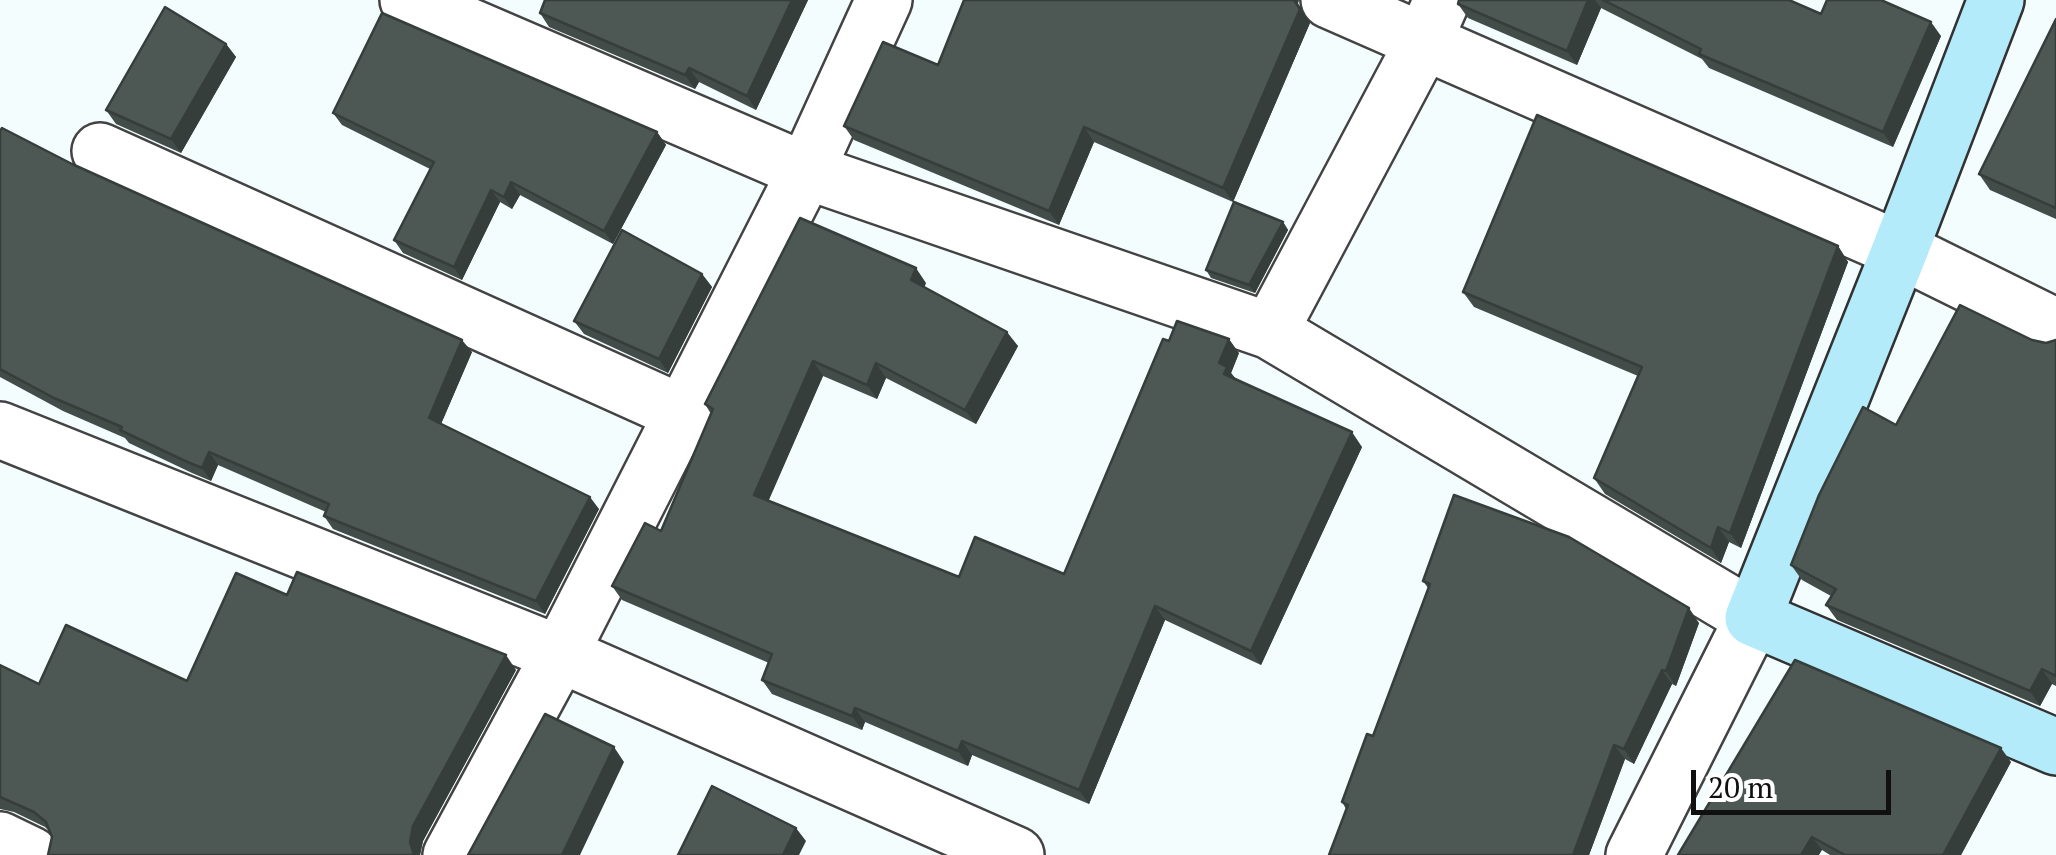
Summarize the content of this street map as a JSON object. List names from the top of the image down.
{
  "scale_bar": "20 m"
}
